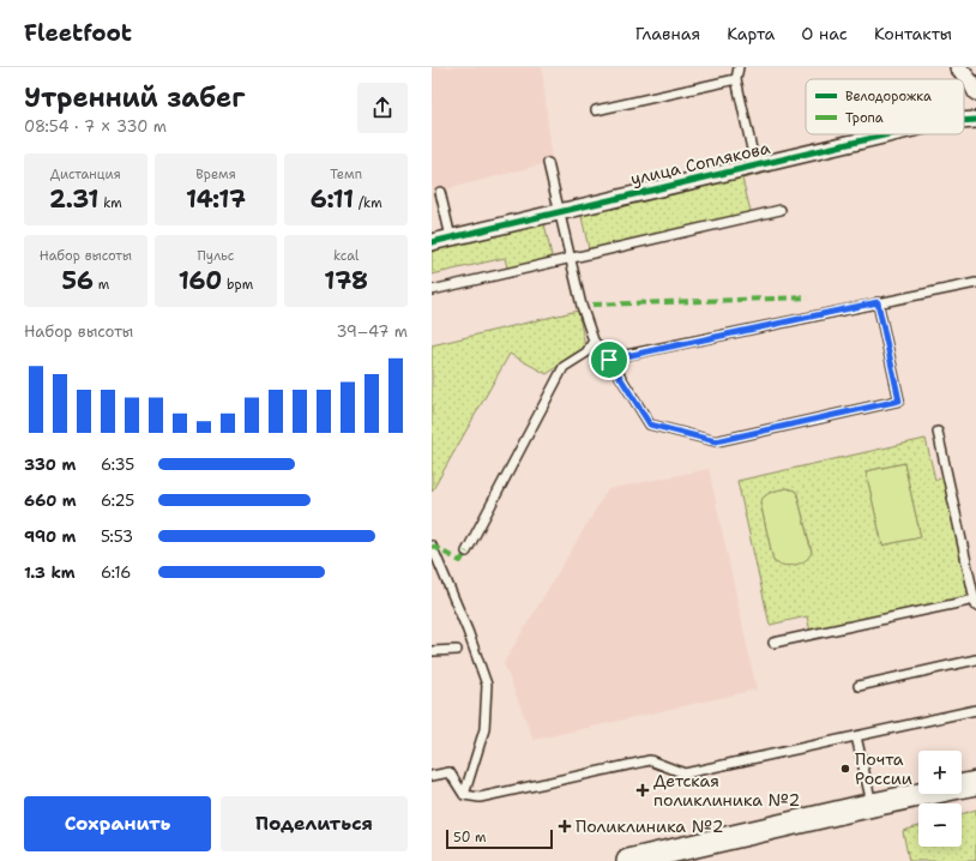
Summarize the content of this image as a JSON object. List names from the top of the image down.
{
  "streets": {
    "street": ["улица Соплякова"]
  },
  "places": {
    "other": ["Почта России"],
    "health": ["Детская поликлиника №2", "Поликлиника №2"]
  },
  "legend": ["Велодорожка", "Тропа"],
  "scale_bar": "50 m",
  "page": {
    "header": "Fleetfoot",
    "nav": [
      "Главная",
      "Карта",
      "О нас",
      "Контакты"
    ],
    "heading": ["Утренний забег", "08:54 · 7 × 330 m"],
    "stats": [
      ["Дистанция", "2.31 km"],
      ["Время", "14:17"],
      ["Темп", "6:11 /km"],
      ["Набор высоты", "56 m"],
      ["Пульс", "160 bpm"],
      ["kcal", "178"]
    ],
    "chart": ["Набор высоты", "39–47 m"],
    "list": [
      {
        "name": "330 m",
        "note": "6:35"
      },
      {
        "name": "660 m",
        "note": "6:25"
      },
      {
        "name": "990 m",
        "note": "5:53"
      },
      {
        "name": "1.3 km",
        "note": "6:16"
      }
    ],
    "map_buttons": ["+", "−"],
    "buttons": ["Сохранить", "Поделиться"],
    "scale": "50 m"
  }
}
